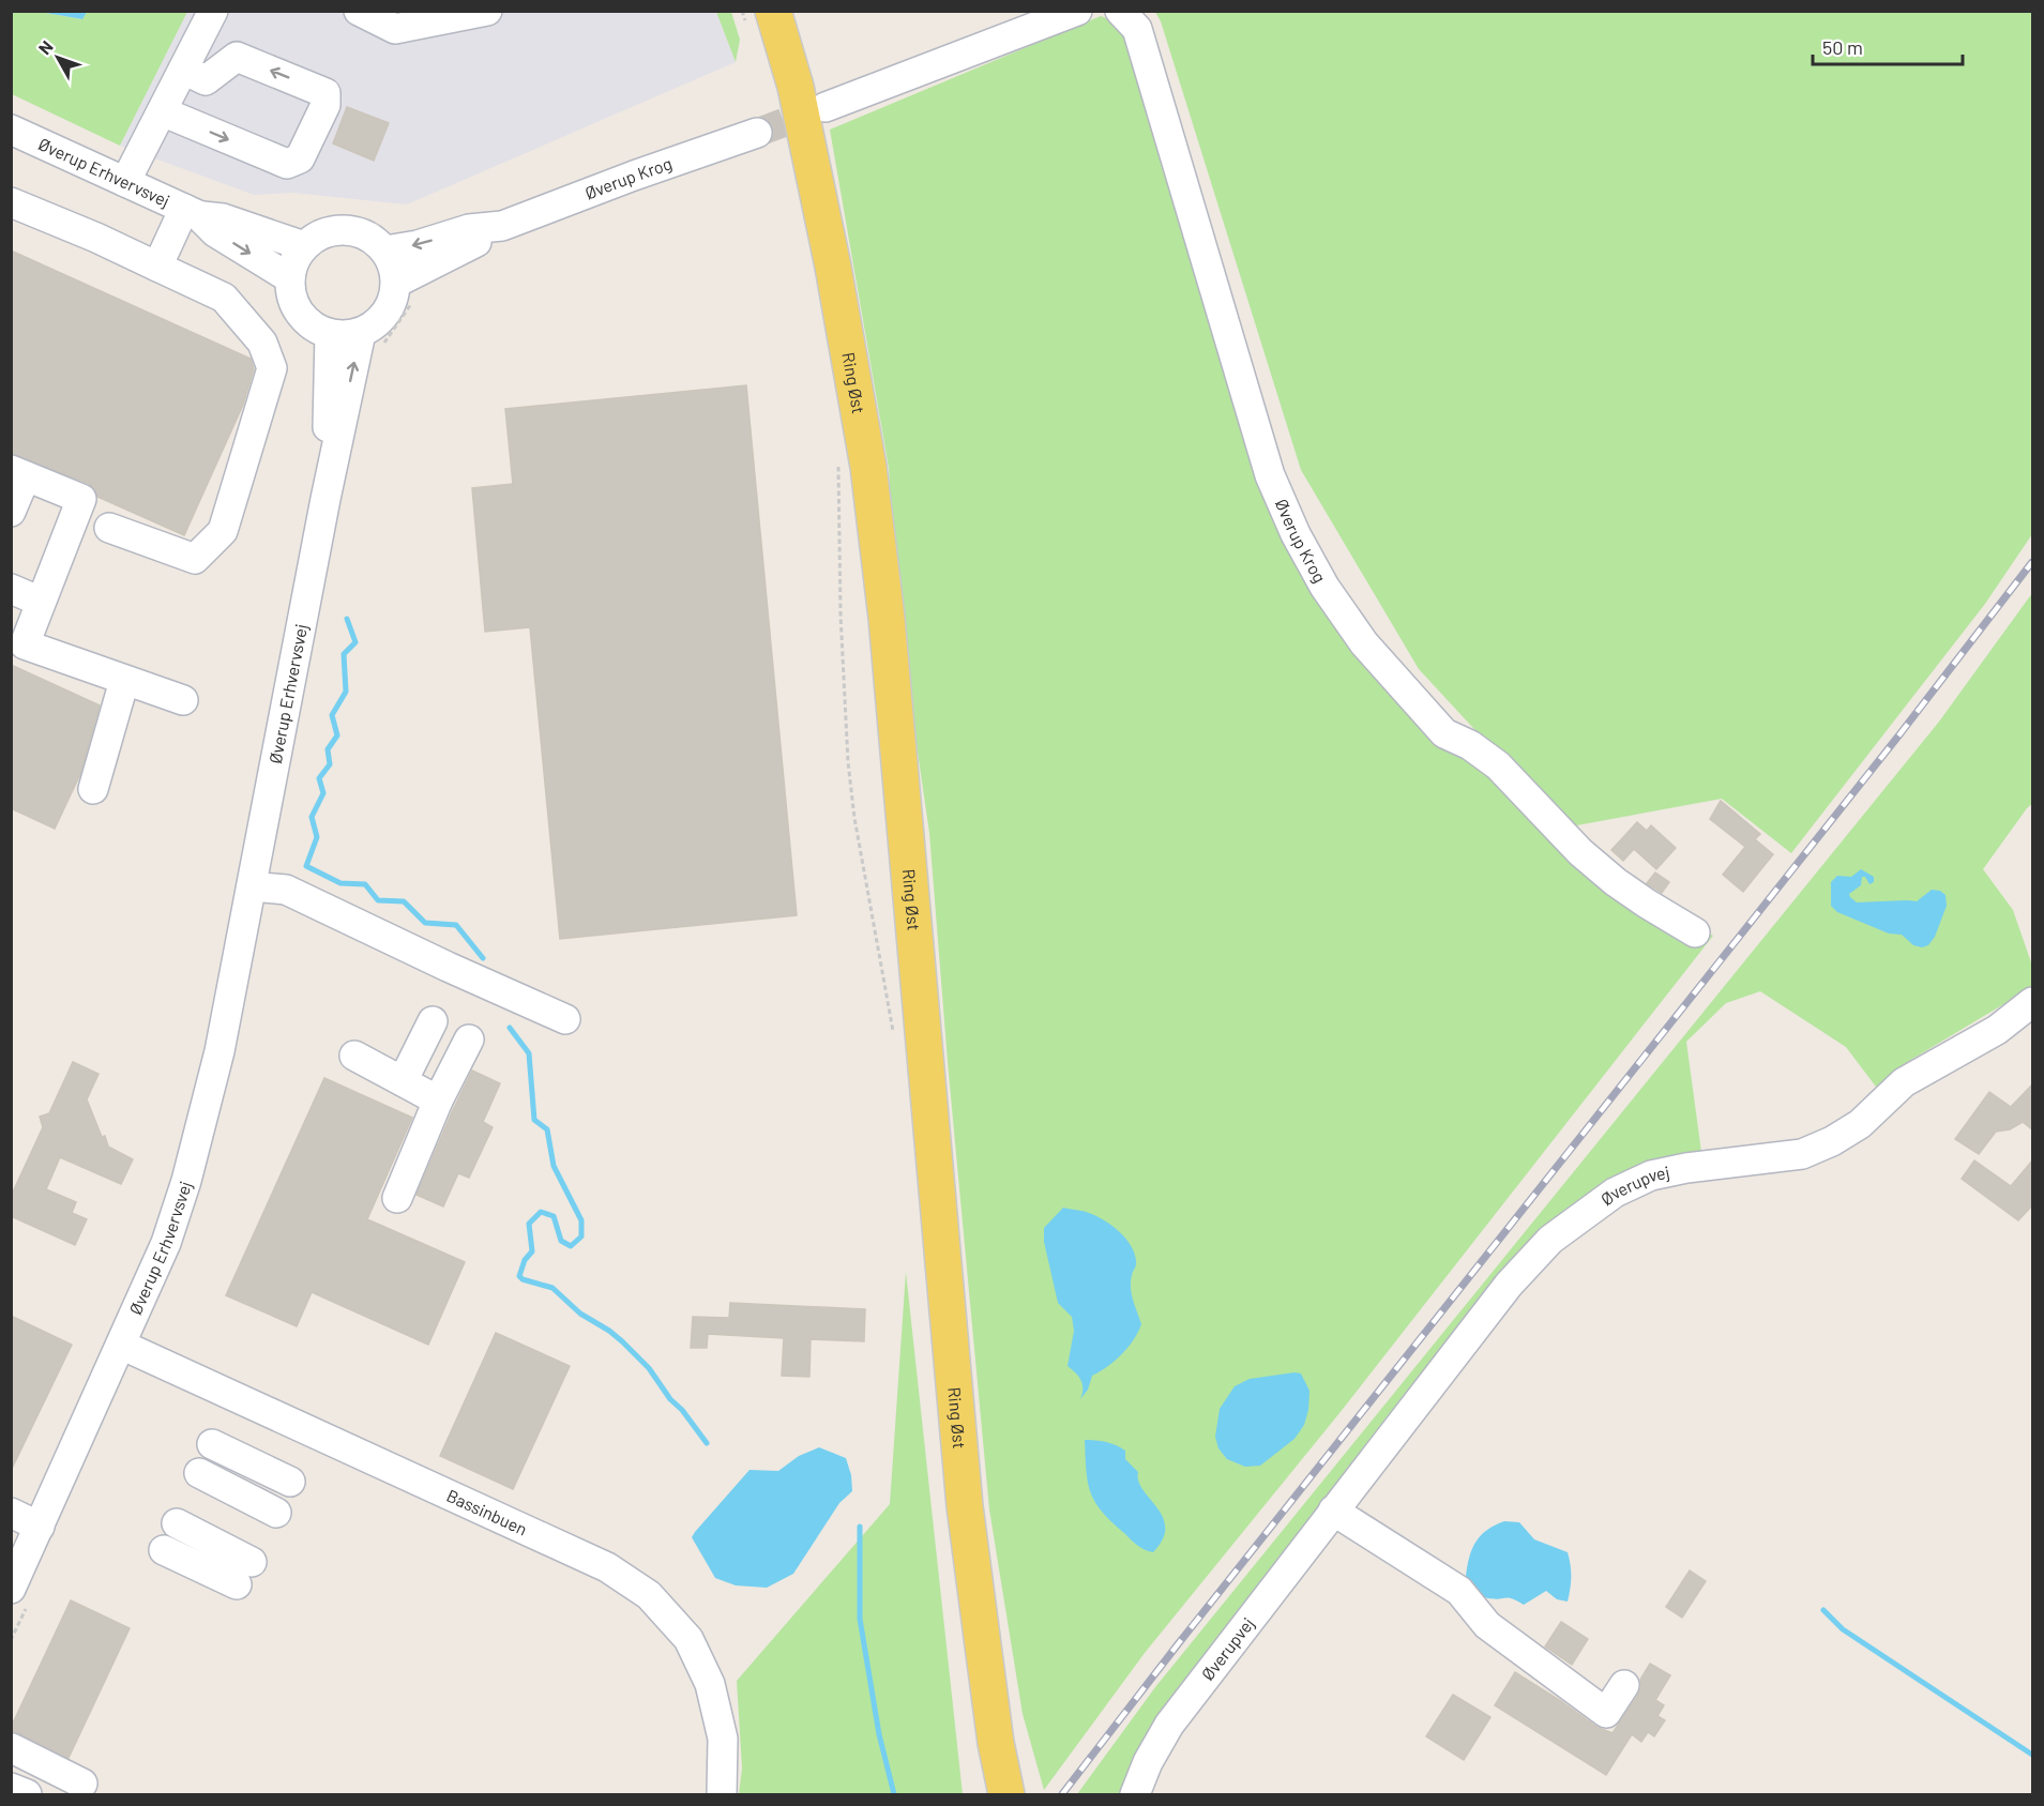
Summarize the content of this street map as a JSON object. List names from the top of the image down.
{
  "streets": {
    "main road": ["Ring Øst"],
    "street": [
      "Øverup Erhvervsvej",
      "Øverup Krog",
      "Øverupvej",
      "Bassinbuen"
    ]
  },
  "crossings": [
    ["Øverup Erhvervsvej", "Øverup Krog"],
    ["Øverup Erhvervsvej", "Bassinbuen"]
  ],
  "scale_bar": "50 m",
  "north": "top left"
}
